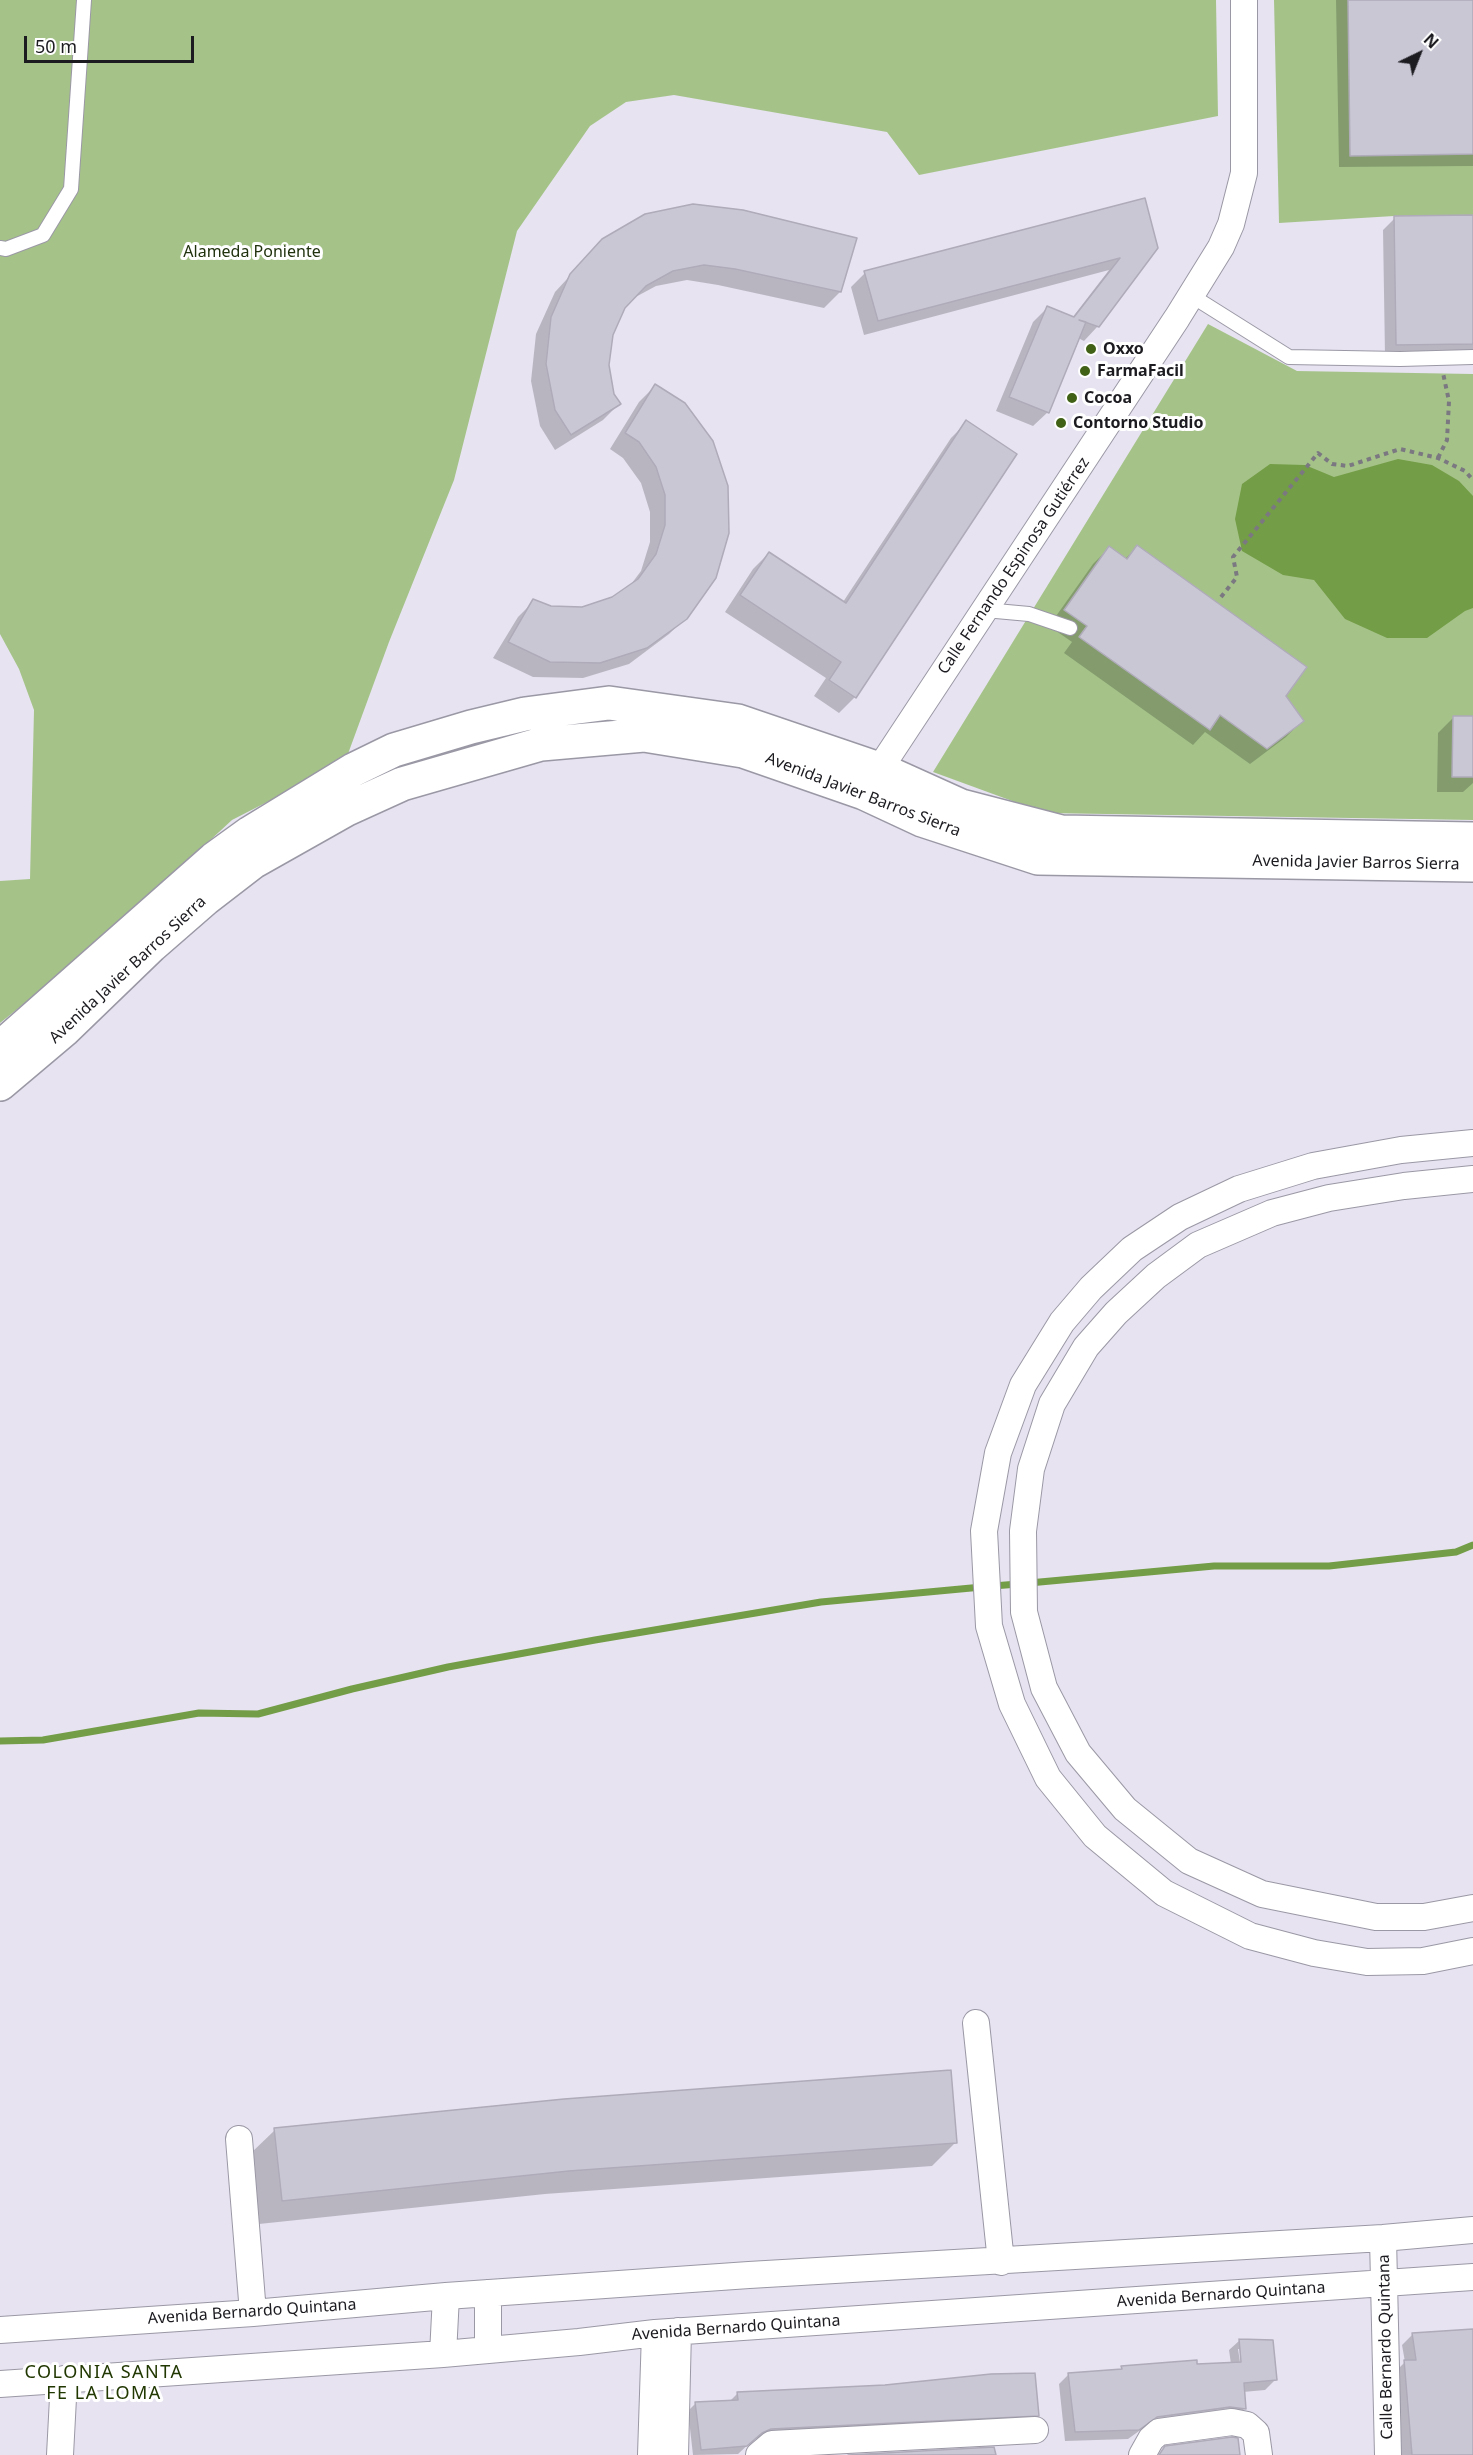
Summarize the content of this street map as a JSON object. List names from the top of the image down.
{
  "streets": {
    "street": [
      "Calle Fernando Espinosa Gutiérrez",
      "Avenida Javier Barros Sierra",
      "Avenida Bernardo Quintana",
      "Calle Bernardo Quintana"
    ]
  },
  "crossings": [
    ["Calle Fernando Espinosa Gutiérrez", "Avenida Javier Barros Sierra"],
    ["Avenida Bernardo Quintana", "Calle Bernardo Quintana"]
  ],
  "districts": ["COLONIA SANTA FE LA LOMA"],
  "parks": ["Alameda Poniente"],
  "places": [
    "Oxxo",
    "FarmaFacil",
    "Cocoa",
    "Contorno Studio"
  ],
  "scale_bar": "50 m",
  "north": "top right"
}
